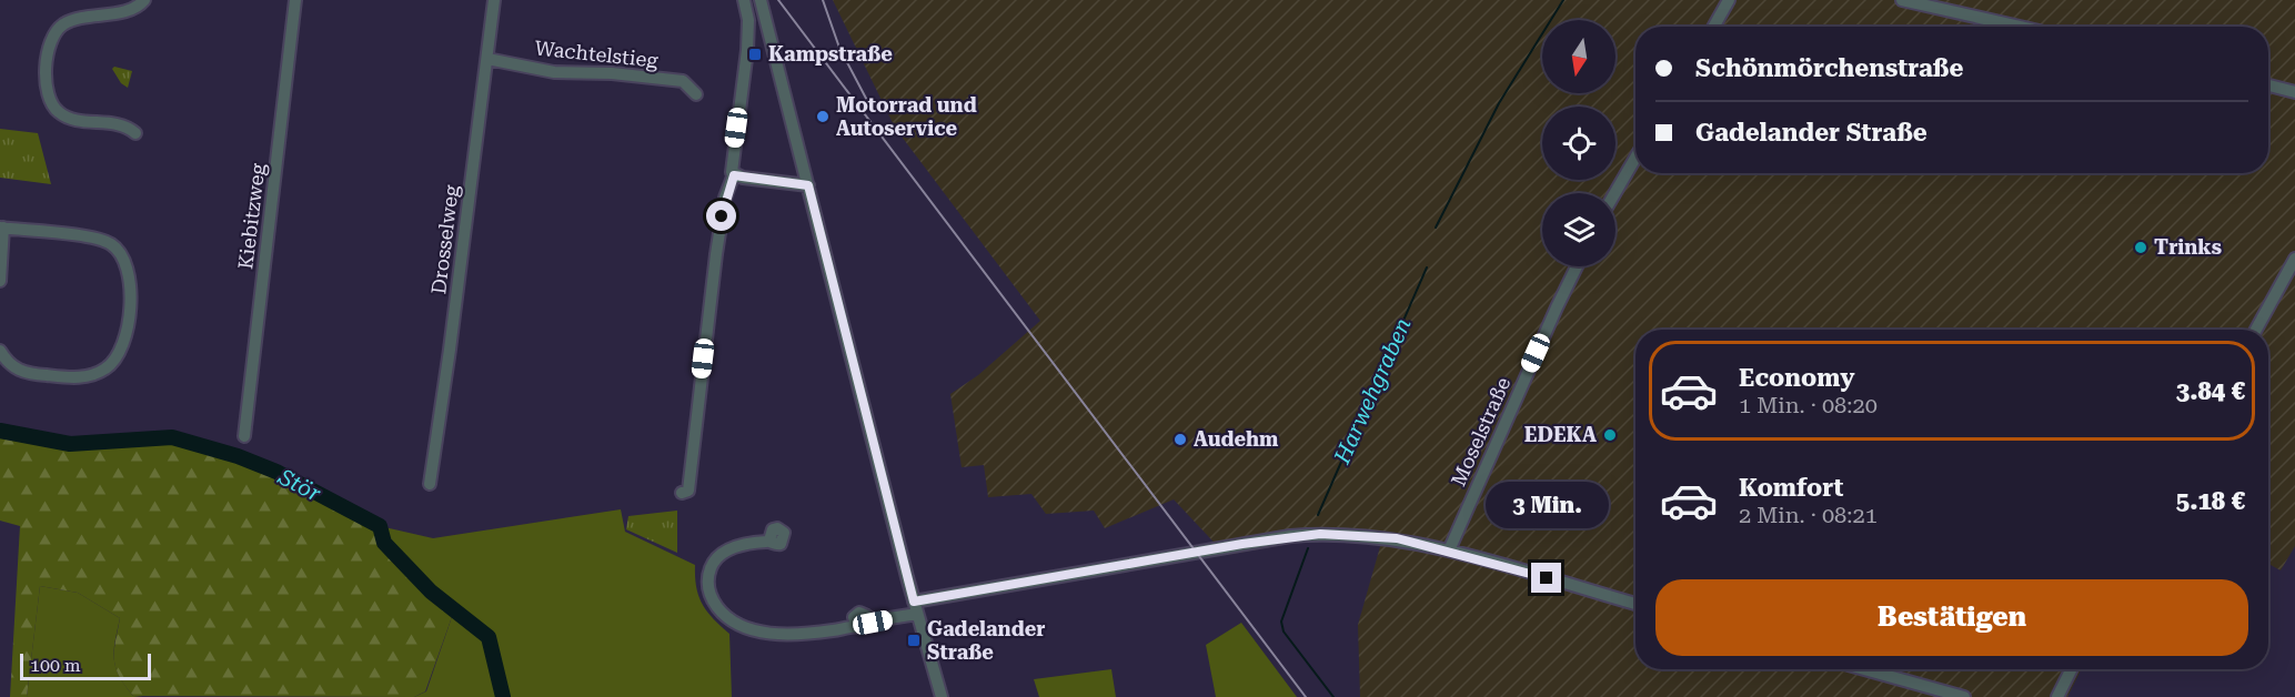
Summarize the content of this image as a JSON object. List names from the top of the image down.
{
  "streets": {
    "street": [
      "Wachtelstieg",
      "Kiebitzweg",
      "Drosselweg",
      "Moselstraße"
    ]
  },
  "crossings": [
    ["Wachtelstieg", "Drosselweg"]
  ],
  "water": ["Harwehgraben", "Stör"],
  "places": {
    "transit": ["Kampstraße", "Gadelander Straße"],
    "other": [
      "Motorrad und Autoservice",
      "Trinks",
      "EDEKA",
      "Audehm"
    ]
  },
  "scale_bar": "100 m",
  "north": "bottom",
  "page": {
    "banner": ["Schönmörchenstraße", "Gadelander Straße"],
    "list": [
      {
        "name": "Economy",
        "note": "1 Min. · 08:20",
        "value": "3.84 €"
      },
      {
        "name": "Komfort",
        "note": "2 Min. · 08:21",
        "value": "5.18 €"
      }
    ],
    "bubble": "3 Min.",
    "buttons": "Bestätigen",
    "scale": "100 m"
  }
}
